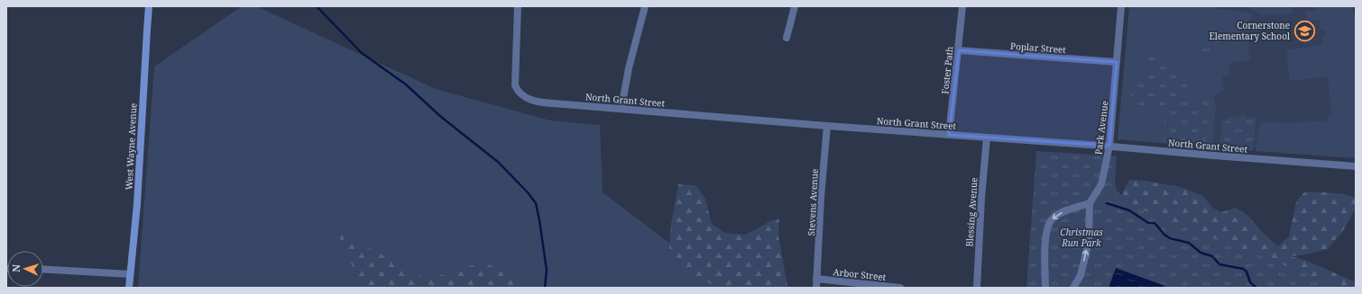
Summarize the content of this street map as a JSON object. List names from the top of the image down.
{
  "streets": {
    "street": [
      "Poplar Street",
      "Foster Path",
      "North Grant Street",
      "Park Avenue",
      "West Wayne Avenue",
      "Stevens Avenue",
      "Blessing Avenue",
      "Arbor Street"
    ]
  },
  "crossings": [
    ["Poplar Street", "Foster Path"],
    ["Poplar Street", "Park Avenue"],
    ["Foster Path", "North Grant Street"],
    ["North Grant Street", "Park Avenue"],
    ["North Grant Street", "Stevens Avenue"],
    ["North Grant Street", "Blessing Avenue"],
    ["Stevens Avenue", "Arbor Street"]
  ],
  "parks": ["Christmas Run Park"],
  "places": {
    "school or university": ["Cornerstone Elementary School"]
  },
  "north": "left"
}
